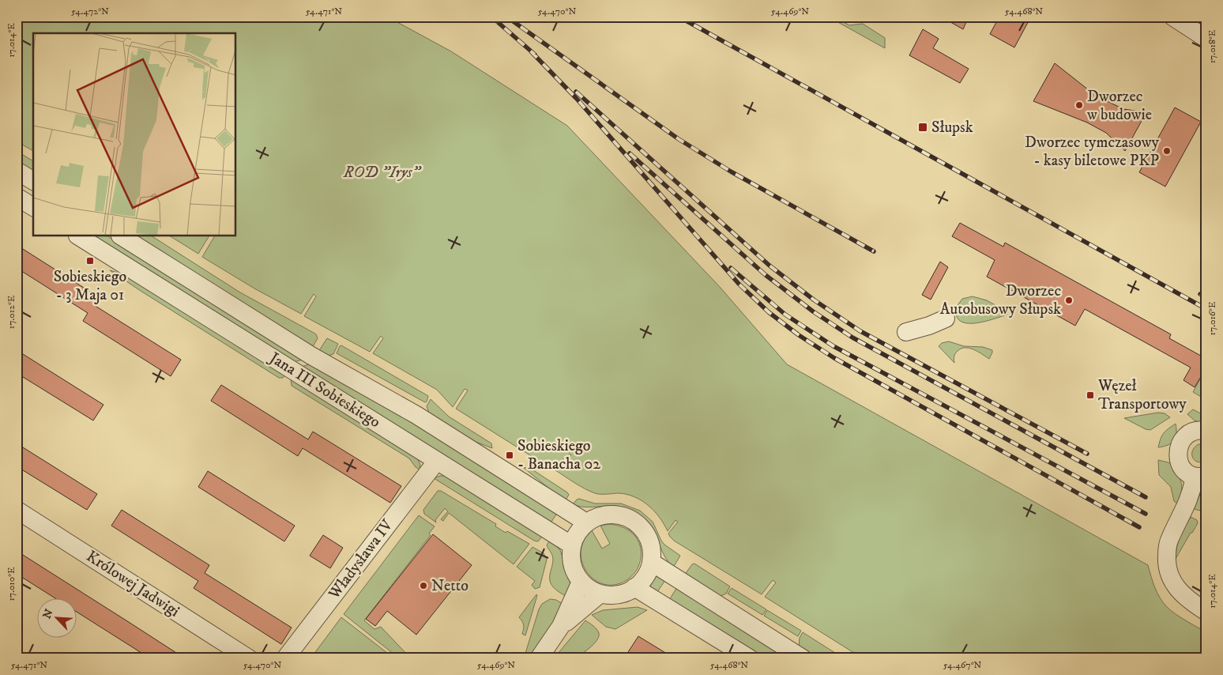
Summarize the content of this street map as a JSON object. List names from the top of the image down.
{
  "streets": {
    "street": ["Jana III Sobieskiego", "Władysława IV", "Królowej Jadwigi"]
  },
  "crossings": [
    ["Jana III Sobieskiego", "Władysława IV"]
  ],
  "parks": ["ROD \"Irys\""],
  "places": {
    "other": [
      "Dworzec w budowie",
      "Dworzec tymczasowy - kasy biletowe PKP",
      "Dworzec Autobusowy Słupsk",
      "Netto"
    ],
    "transit": [
      "Słupsk",
      "Sobieskiego - 3 Maja 01",
      "Węzeł Transportowy",
      "Sobieskiego - Banacha 02"
    ]
  },
  "north": "top left",
  "coordinates": [
    "54.472°N",
    "54.471°N",
    "54.470°N",
    "54.469°N",
    "54.468°N",
    "17.014°E",
    "17.018°E",
    "17.012°E",
    "17.016°E",
    "17.010°E",
    "54.467°N"
  ]
}
